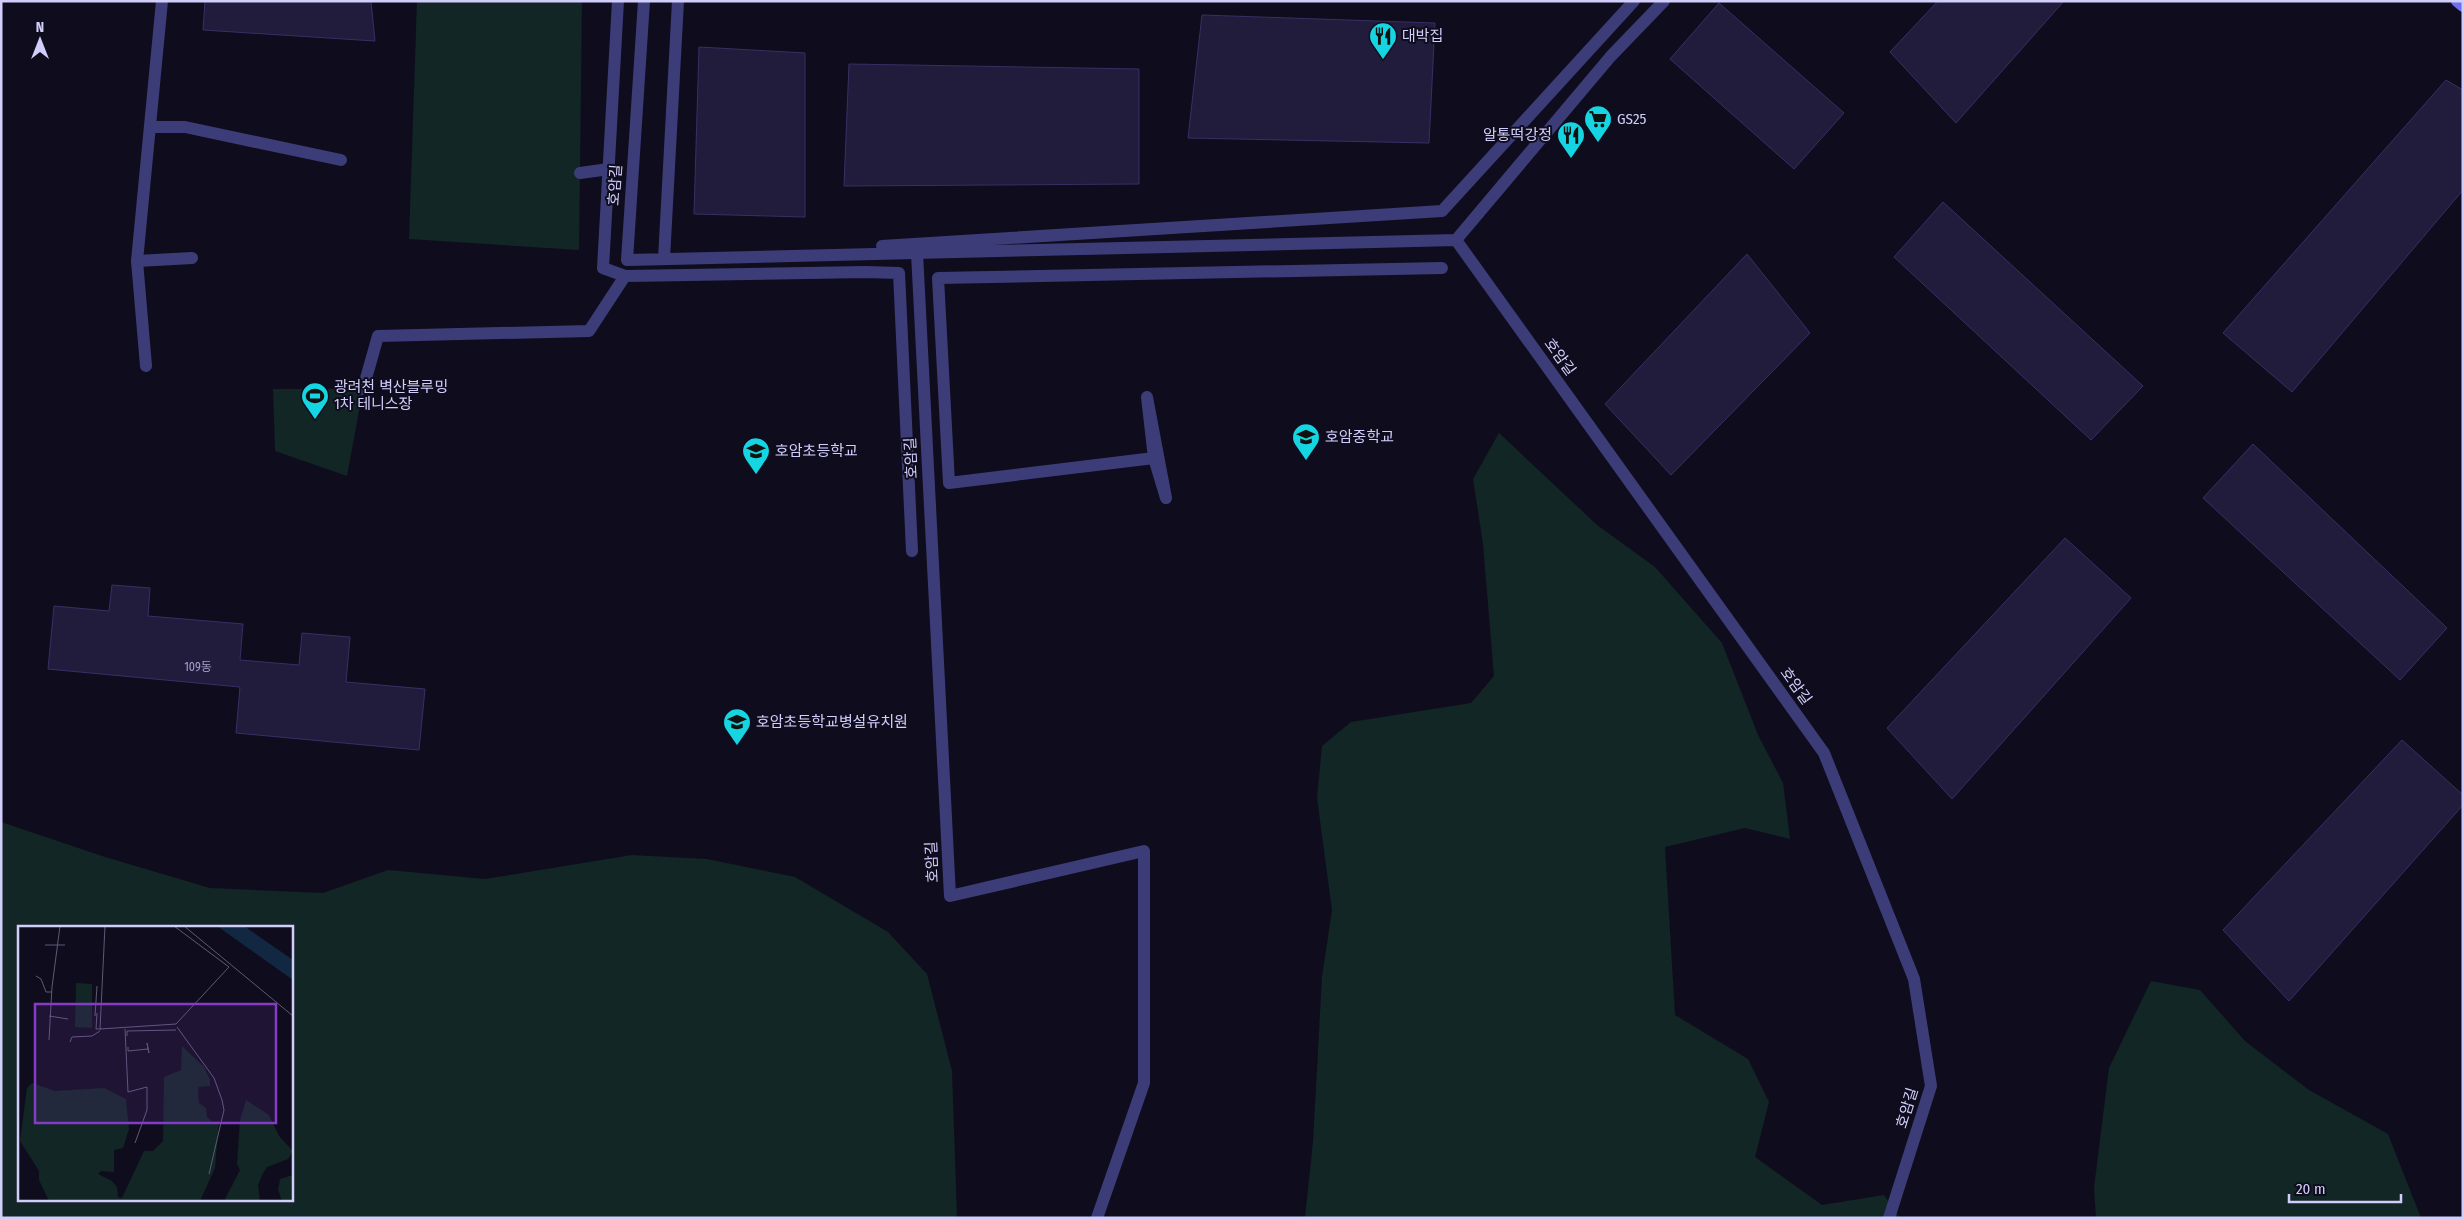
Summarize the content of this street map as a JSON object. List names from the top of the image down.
{
  "streets": {
    "street": ["호암길"]
  },
  "places": {
    "restaurant": ["대박집", "알통떡강정"],
    "supermarket": ["GS25"],
    "sports": ["광려천 벽산블루밍 1차 테니스장"],
    "school or university": ["호암중학교", "호암초등학교", "호암초등학교병설유치원"]
  },
  "house_numbers": ["109동"],
  "scale_bar": "20 m",
  "north": "top"
}
